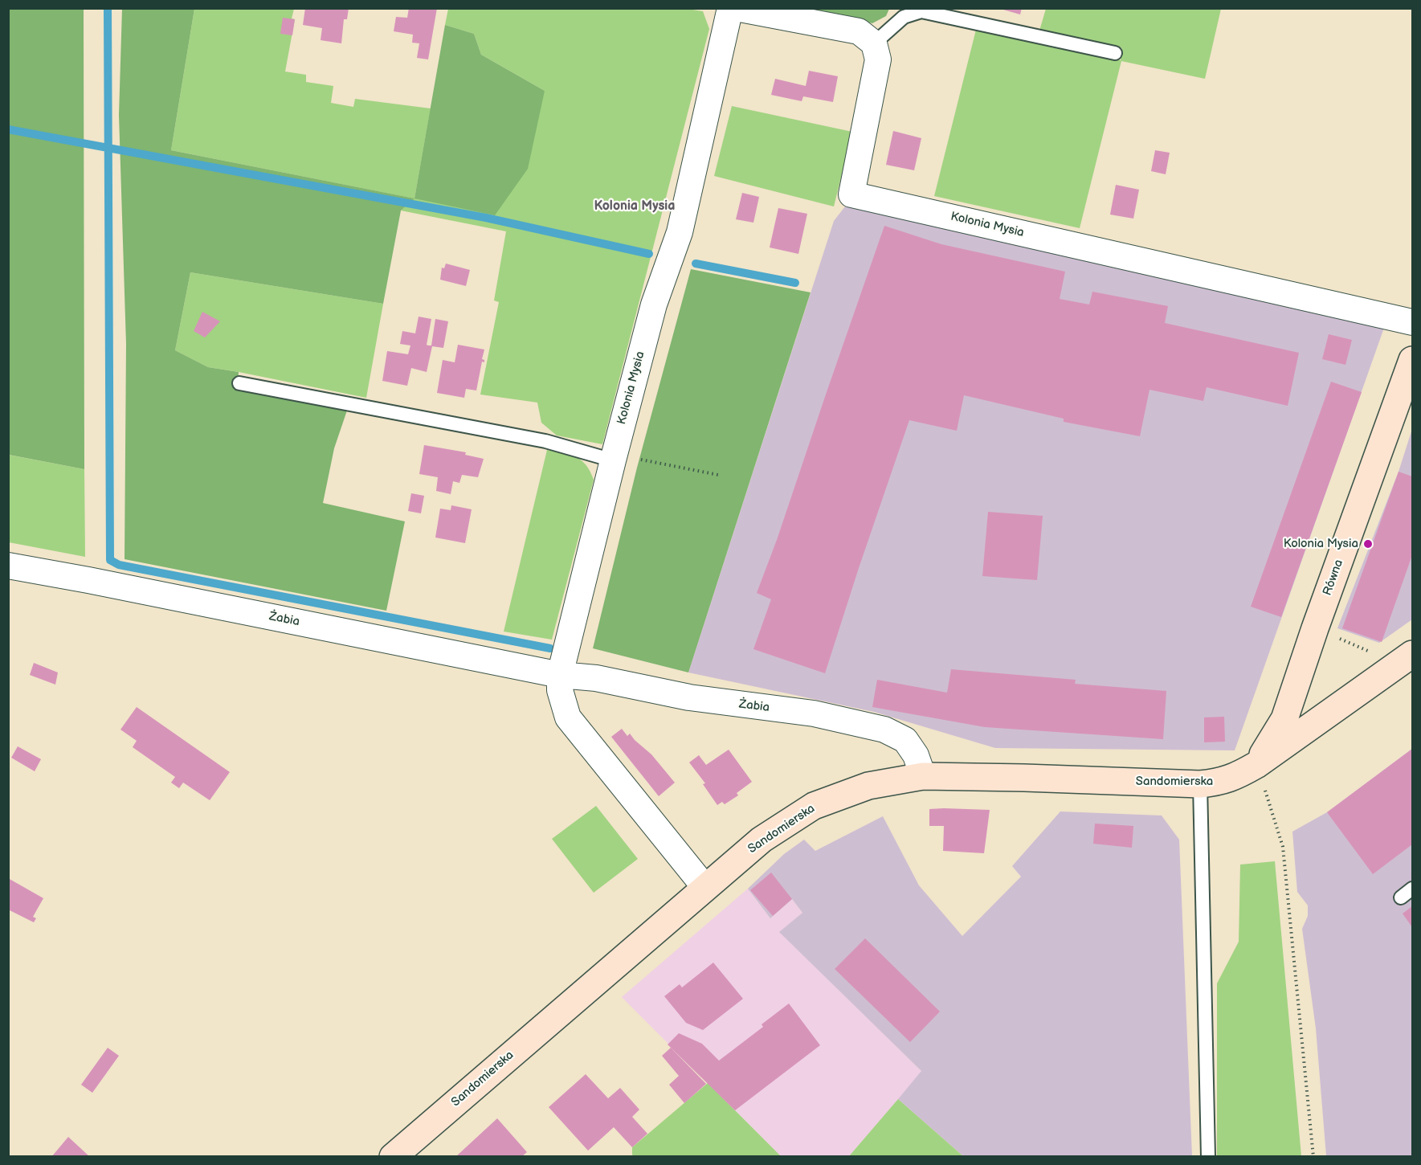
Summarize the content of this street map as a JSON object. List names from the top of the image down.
{
  "streets": {
    "street": [
      "Kolonia Mysia",
      "Równa",
      "Żabia",
      "Sandomierska"
    ]
  },
  "crossings": [
    ["Kolonia Mysia", "Żabia"],
    ["Równa", "Sandomierska"],
    ["Żabia", "Sandomierska"]
  ],
  "districts": ["Kolonia Mysia"],
  "places": ["Kolonia Mysia"]
}
